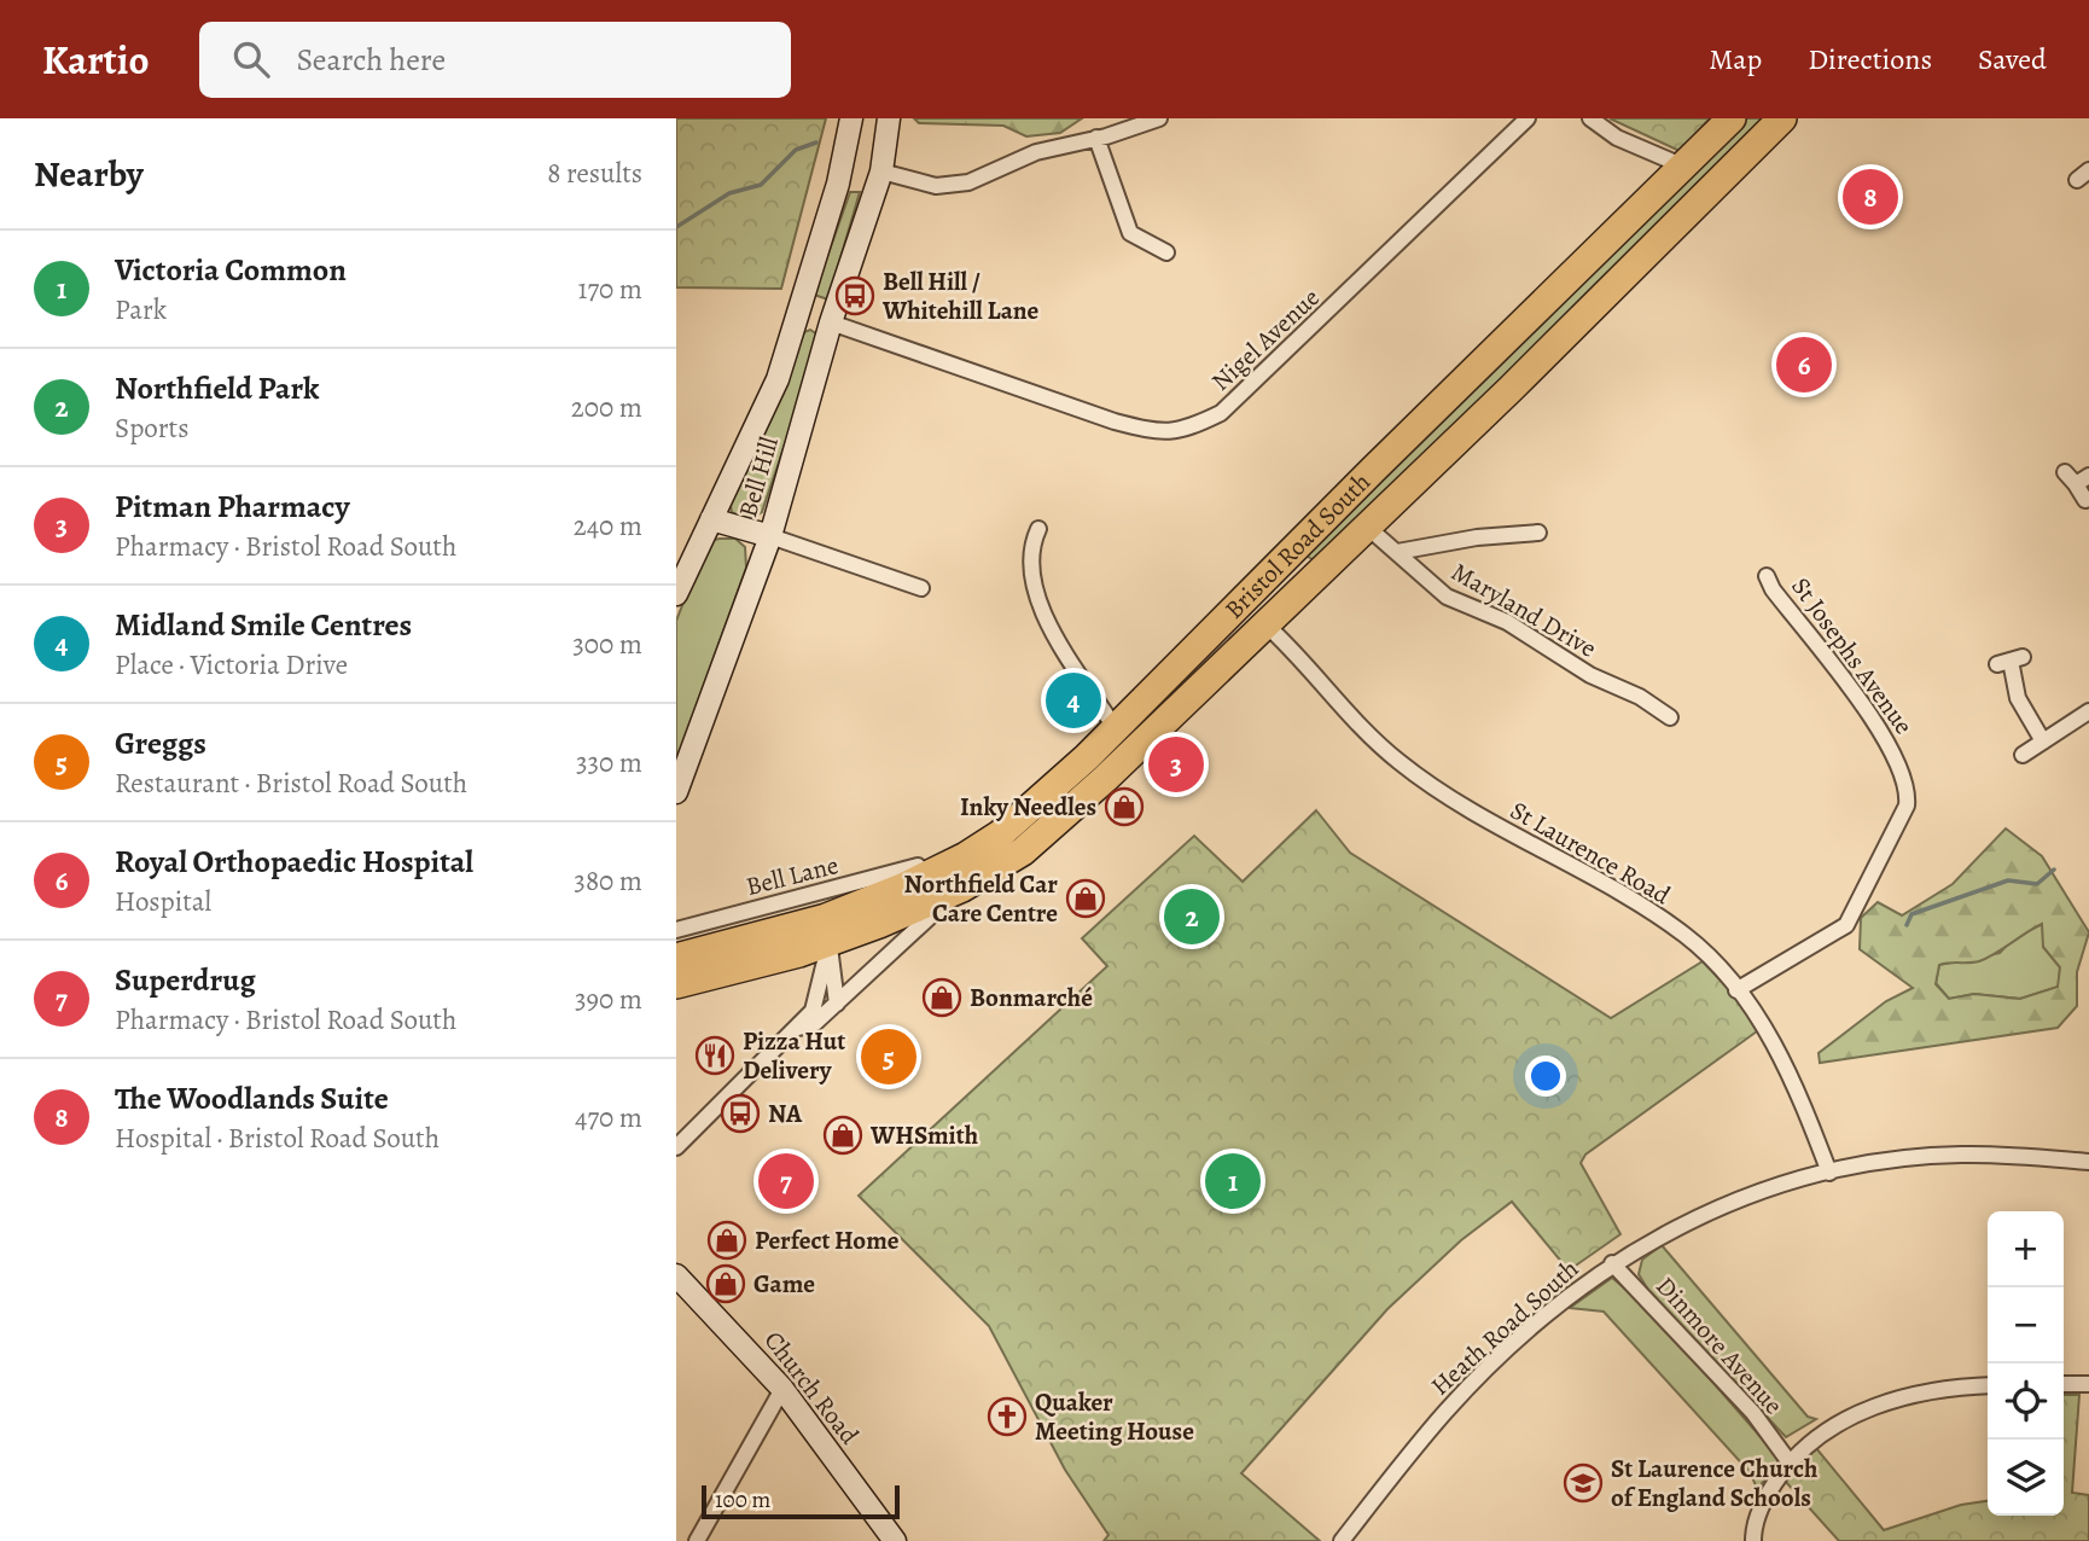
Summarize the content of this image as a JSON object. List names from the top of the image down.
{
  "streets": {
    "highway": ["Bristol Road South"],
    "main road": ["Bell Hill", "Church Road"],
    "street": [
      "Nigel Avenue",
      "Maryland Drive",
      "St Josephs Avenue",
      "St Laurence Road",
      "Bell Lane",
      "Heath Road South",
      "Dinmore Avenue"
    ]
  },
  "crossings": [
    ["Nigel Avenue", "Bell Hill"],
    ["Bristol Road South", "Maryland Drive"],
    ["Bristol Road South", "St Laurence Road"],
    ["St Josephs Avenue", "St Laurence Road"],
    ["St Laurence Road", "Heath Road South"],
    ["Heath Road South", "Dinmore Avenue"]
  ],
  "places": {
    "bus stop": ["Bell Hill / Whitehill Lane", "NA"],
    "shop": [
      "Inky Needles",
      "Northfield Car Care Centre",
      "Bonmarché",
      "WHSmith",
      "Perfect Home",
      "Game"
    ],
    "restaurant": ["Pizza Hut Delivery"],
    "church": ["Quaker Meeting House"],
    "school or university": ["St Laurence Church of England Schools"]
  },
  "scale_bar": "100 m",
  "page": {
    "header": "Kartio",
    "search": "Search here",
    "nav": ["Map", "Directions", "Saved"],
    "heading": ["Nearby", "8 results"],
    "pins": [
      "8",
      "6",
      "4",
      "3",
      "2",
      "5",
      "1",
      "7"
    ],
    "list": [
      {
        "mark": "1",
        "name": "Victoria Common",
        "note": "Park",
        "value": "170 m"
      },
      {
        "mark": "2",
        "name": "Northfield Park",
        "note": "Sports",
        "value": "200 m"
      },
      {
        "mark": "3",
        "name": "Pitman Pharmacy",
        "note": "Pharmacy · Bristol Road South",
        "value": "240 m"
      },
      {
        "mark": "4",
        "name": "Midland Smile Centres",
        "note": "Place · Victoria Drive",
        "value": "300 m"
      },
      {
        "mark": "5",
        "name": "Greggs",
        "note": "Restaurant · Bristol Road South",
        "value": "330 m"
      },
      {
        "mark": "6",
        "name": "Royal Orthopaedic Hospital",
        "note": "Hospital",
        "value": "380 m"
      },
      {
        "mark": "7",
        "name": "Superdrug",
        "note": "Pharmacy · Bristol Road South",
        "value": "390 m"
      },
      {
        "mark": "8",
        "name": "The Woodlands Suite",
        "note": "Hospital · Bristol Road South",
        "value": "470 m"
      }
    ],
    "map_buttons": ["+", "−"],
    "scale": "100 m"
  }
}
